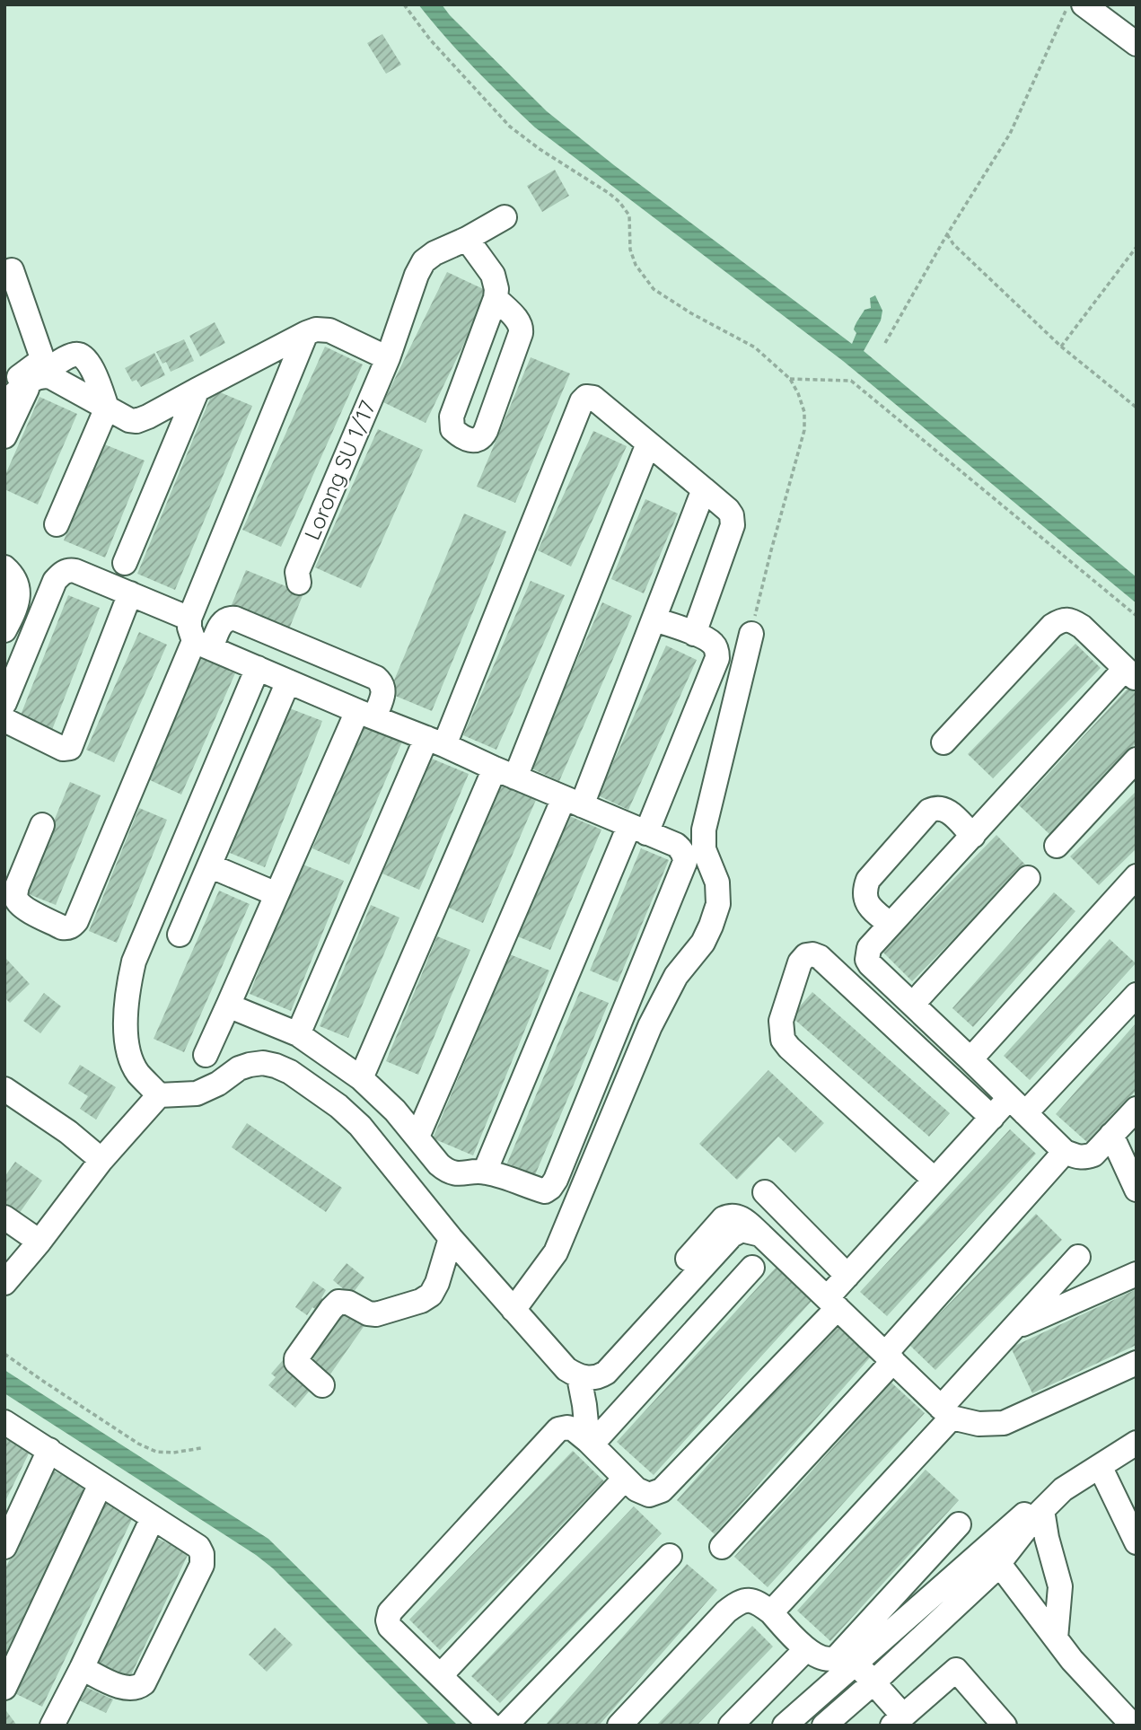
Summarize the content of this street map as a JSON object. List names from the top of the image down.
{
  "streets": {
    "street": ["Lorong SU 1/17"]
  }
}
